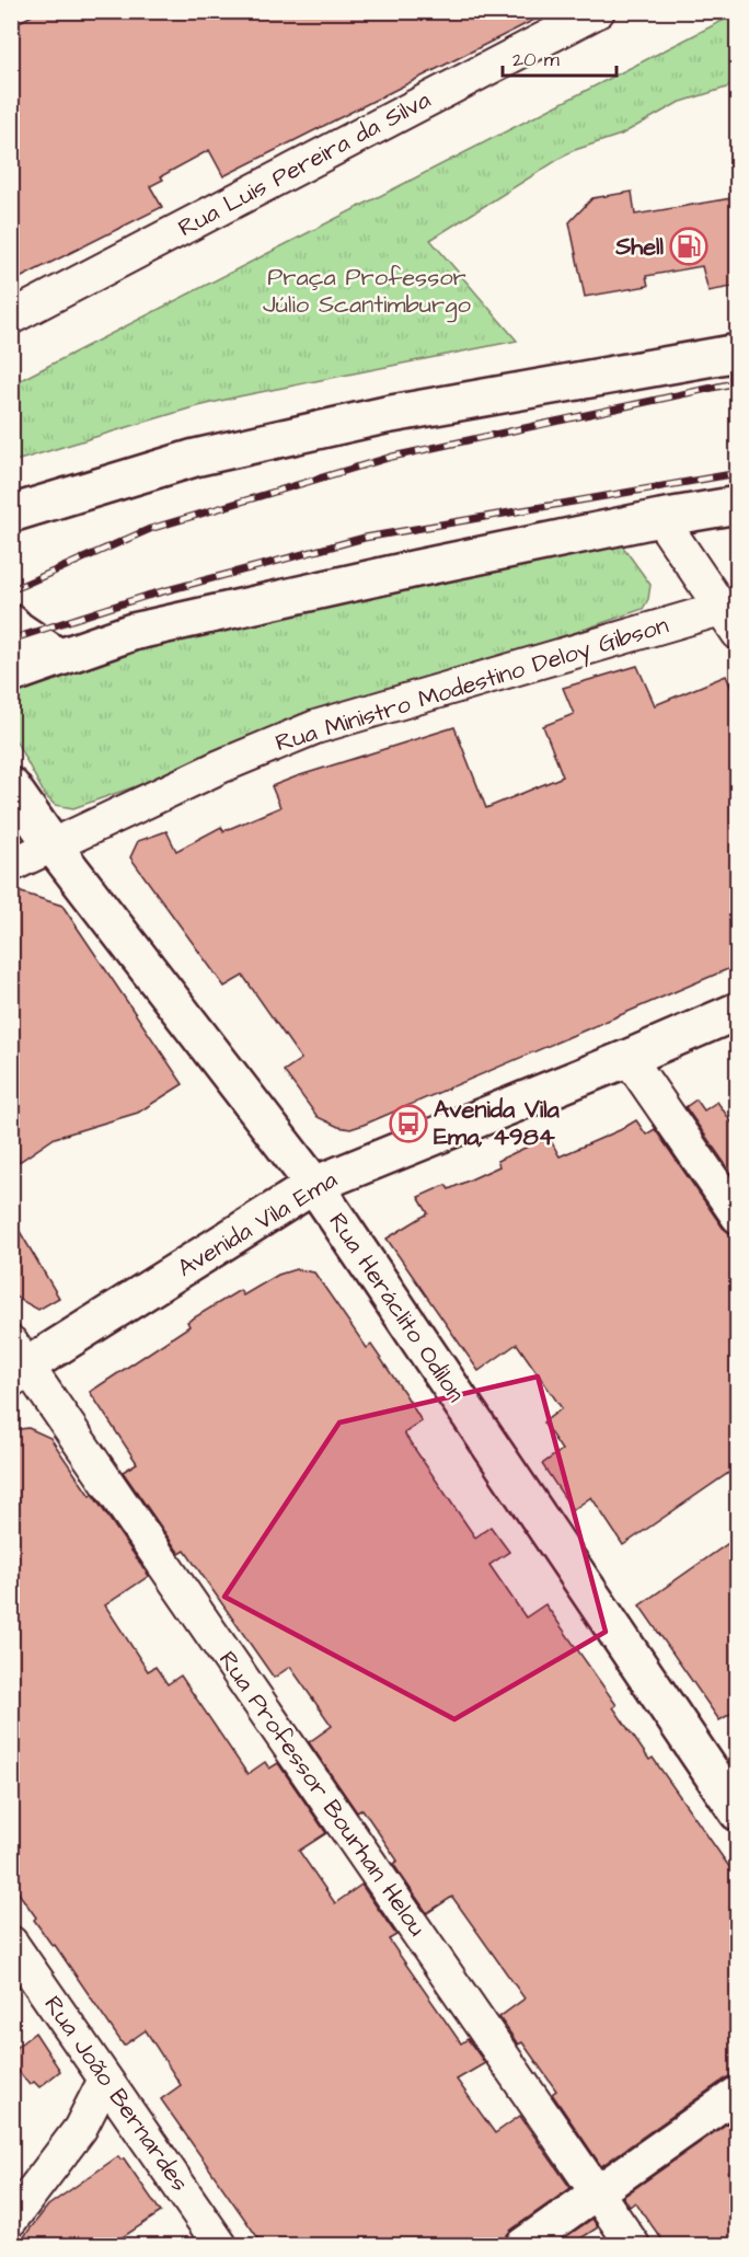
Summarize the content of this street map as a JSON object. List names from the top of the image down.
{
  "streets": {
    "main road": ["Avenida Vila Ema", "Rua Heráclito Odilon"],
    "street": [
      "Rua Luis Pereira da Silva",
      "Rua Ministro Modestino Deloy Gibson",
      "Rua Professor Bourhan Helou",
      "Rua João Bernardes"
    ]
  },
  "crossings": [
    ["Rua Ministro Modestino Deloy Gibson", "Rua Heráclito Odilon"],
    ["Avenida Vila Ema", "Rua Heráclito Odilon"],
    ["Avenida Vila Ema", "Rua Professor Bourhan Helou"]
  ],
  "parks": ["Praça Professor Júlio Scantimburgo"],
  "places": {
    "fuel station": ["Shell"],
    "bus stop": ["Avenida Vila Ema, 4984"]
  },
  "scale_bar": "20 m"
}
